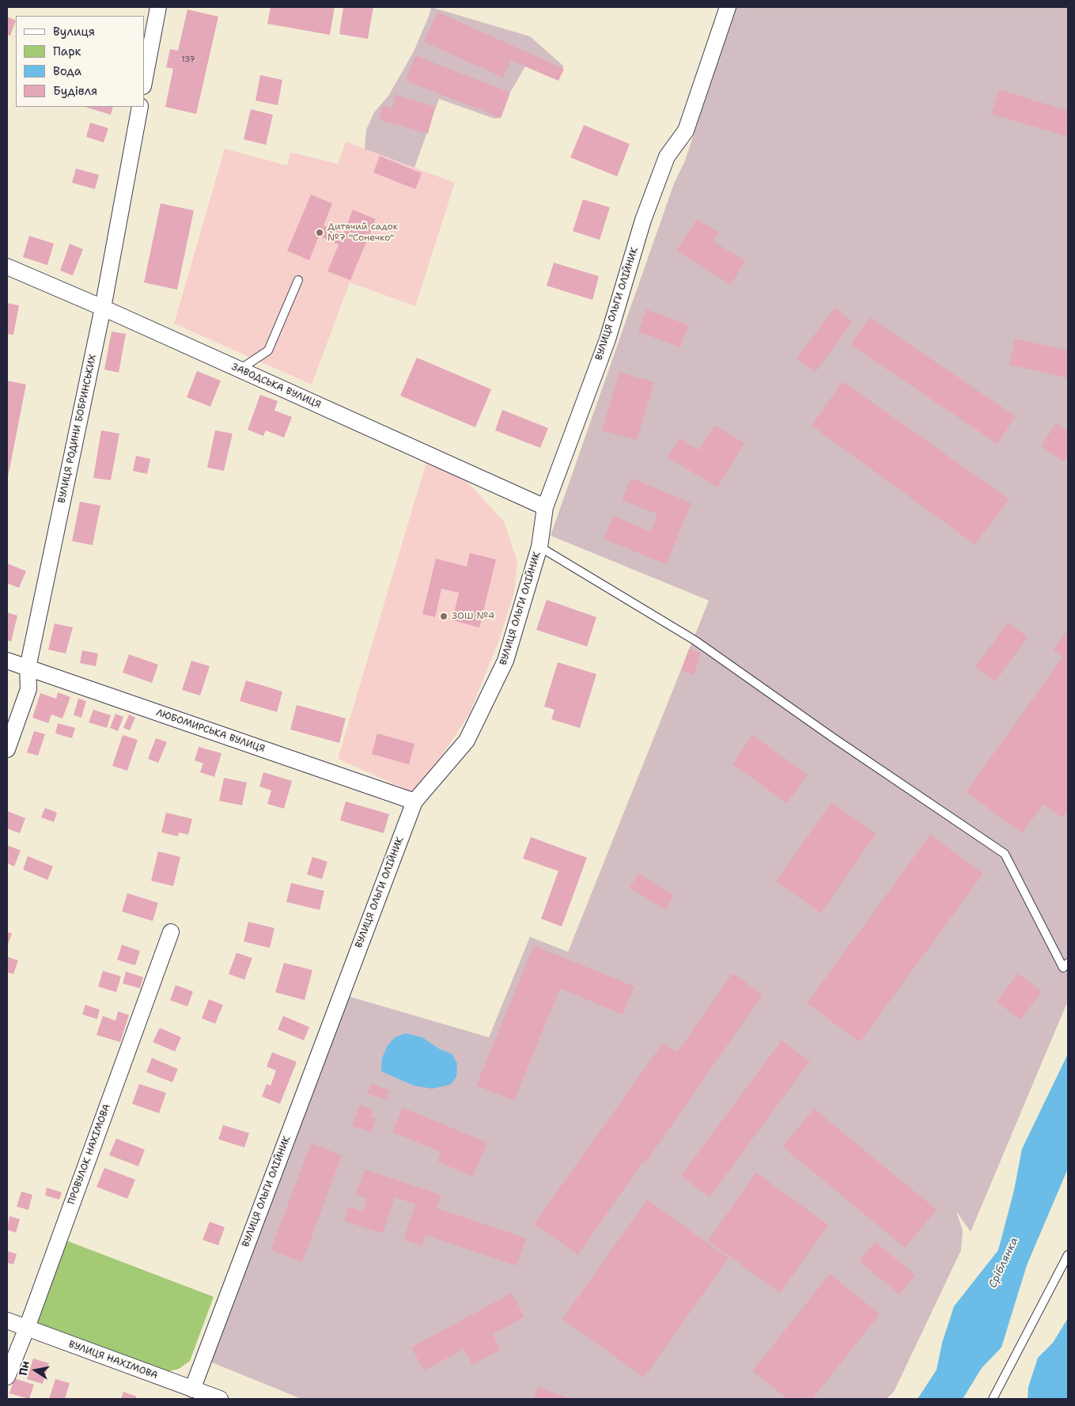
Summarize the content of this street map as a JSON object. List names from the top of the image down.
{
  "streets": {
    "street": [
      "ВУЛИЦЯ ОЛЬГИ ОЛІЙНИК",
      "ЗАВОДСЬКА ВУЛИЦЯ",
      "ВУЛИЦЯ РОДИНИ БОБРИНСЬКИХ",
      "ЛЮБОМИРСЬКА ВУЛИЦЯ",
      "ПРОВУЛОК НАХІМОВА",
      "ВУЛИЦЯ НАХІМОВА"
    ]
  },
  "crossings": [
    ["ВУЛИЦЯ ОЛЬГИ ОЛІЙНИК", "ЗАВОДСЬКА ВУЛИЦЯ"],
    ["ВУЛИЦЯ ОЛЬГИ ОЛІЙНИК", "ЛЮБОМИРСЬКА ВУЛИЦЯ"],
    ["ВУЛИЦЯ ОЛЬГИ ОЛІЙНИК", "ВУЛИЦЯ НАХІМОВА"],
    ["ЗАВОДСЬКА ВУЛИЦЯ", "ВУЛИЦЯ РОДИНИ БОБРИНСЬКИХ"],
    ["ВУЛИЦЯ РОДИНИ БОБРИНСЬКИХ", "ЛЮБОМИРСЬКА ВУЛИЦЯ"],
    ["ПРОВУЛОК НАХІМОВА", "ВУЛИЦЯ НАХІМОВА"]
  ],
  "water": ["Сріблянка"],
  "places": ["Дитячий садок №7 \"Сонечко\"", "ЗОШ №4"],
  "house_numbers": ["137"],
  "legend": [
    "Вулиця",
    "Парк",
    "Вода",
    "Будівля"
  ],
  "north": "left"
}
